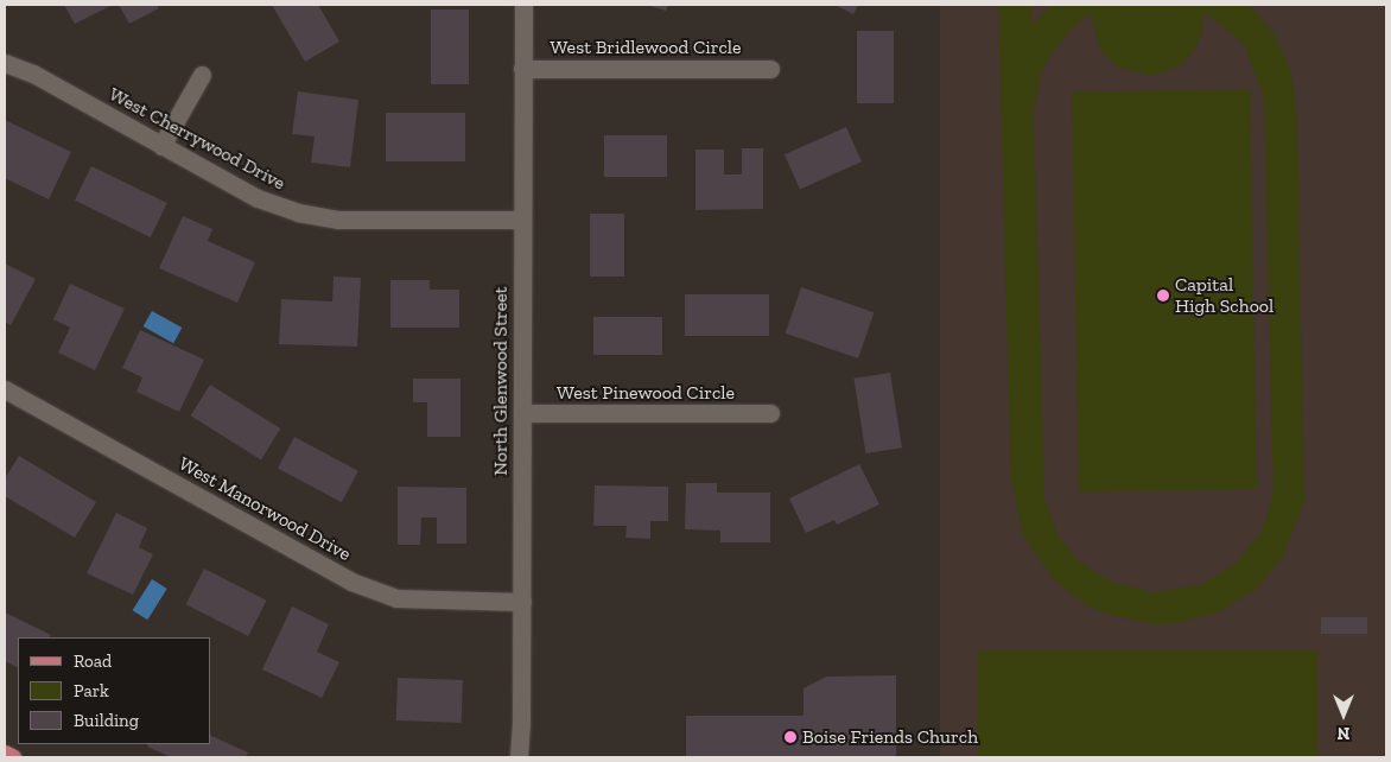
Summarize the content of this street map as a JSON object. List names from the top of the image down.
{
  "streets": {
    "street": [
      "West Bridlewood Circle",
      "West Cherrywood Drive",
      "North Glenwood Street",
      "West Pinewood Circle",
      "West Manorwood Drive"
    ]
  },
  "crossings": [
    ["West Bridlewood Circle", "North Glenwood Street"],
    ["West Cherrywood Drive", "North Glenwood Street"],
    ["North Glenwood Street", "West Pinewood Circle"],
    ["North Glenwood Street", "West Manorwood Drive"]
  ],
  "places": ["Capital High School", "Boise Friends Church"],
  "legend": ["Road", "Park", "Building"],
  "north": "bottom"
}
